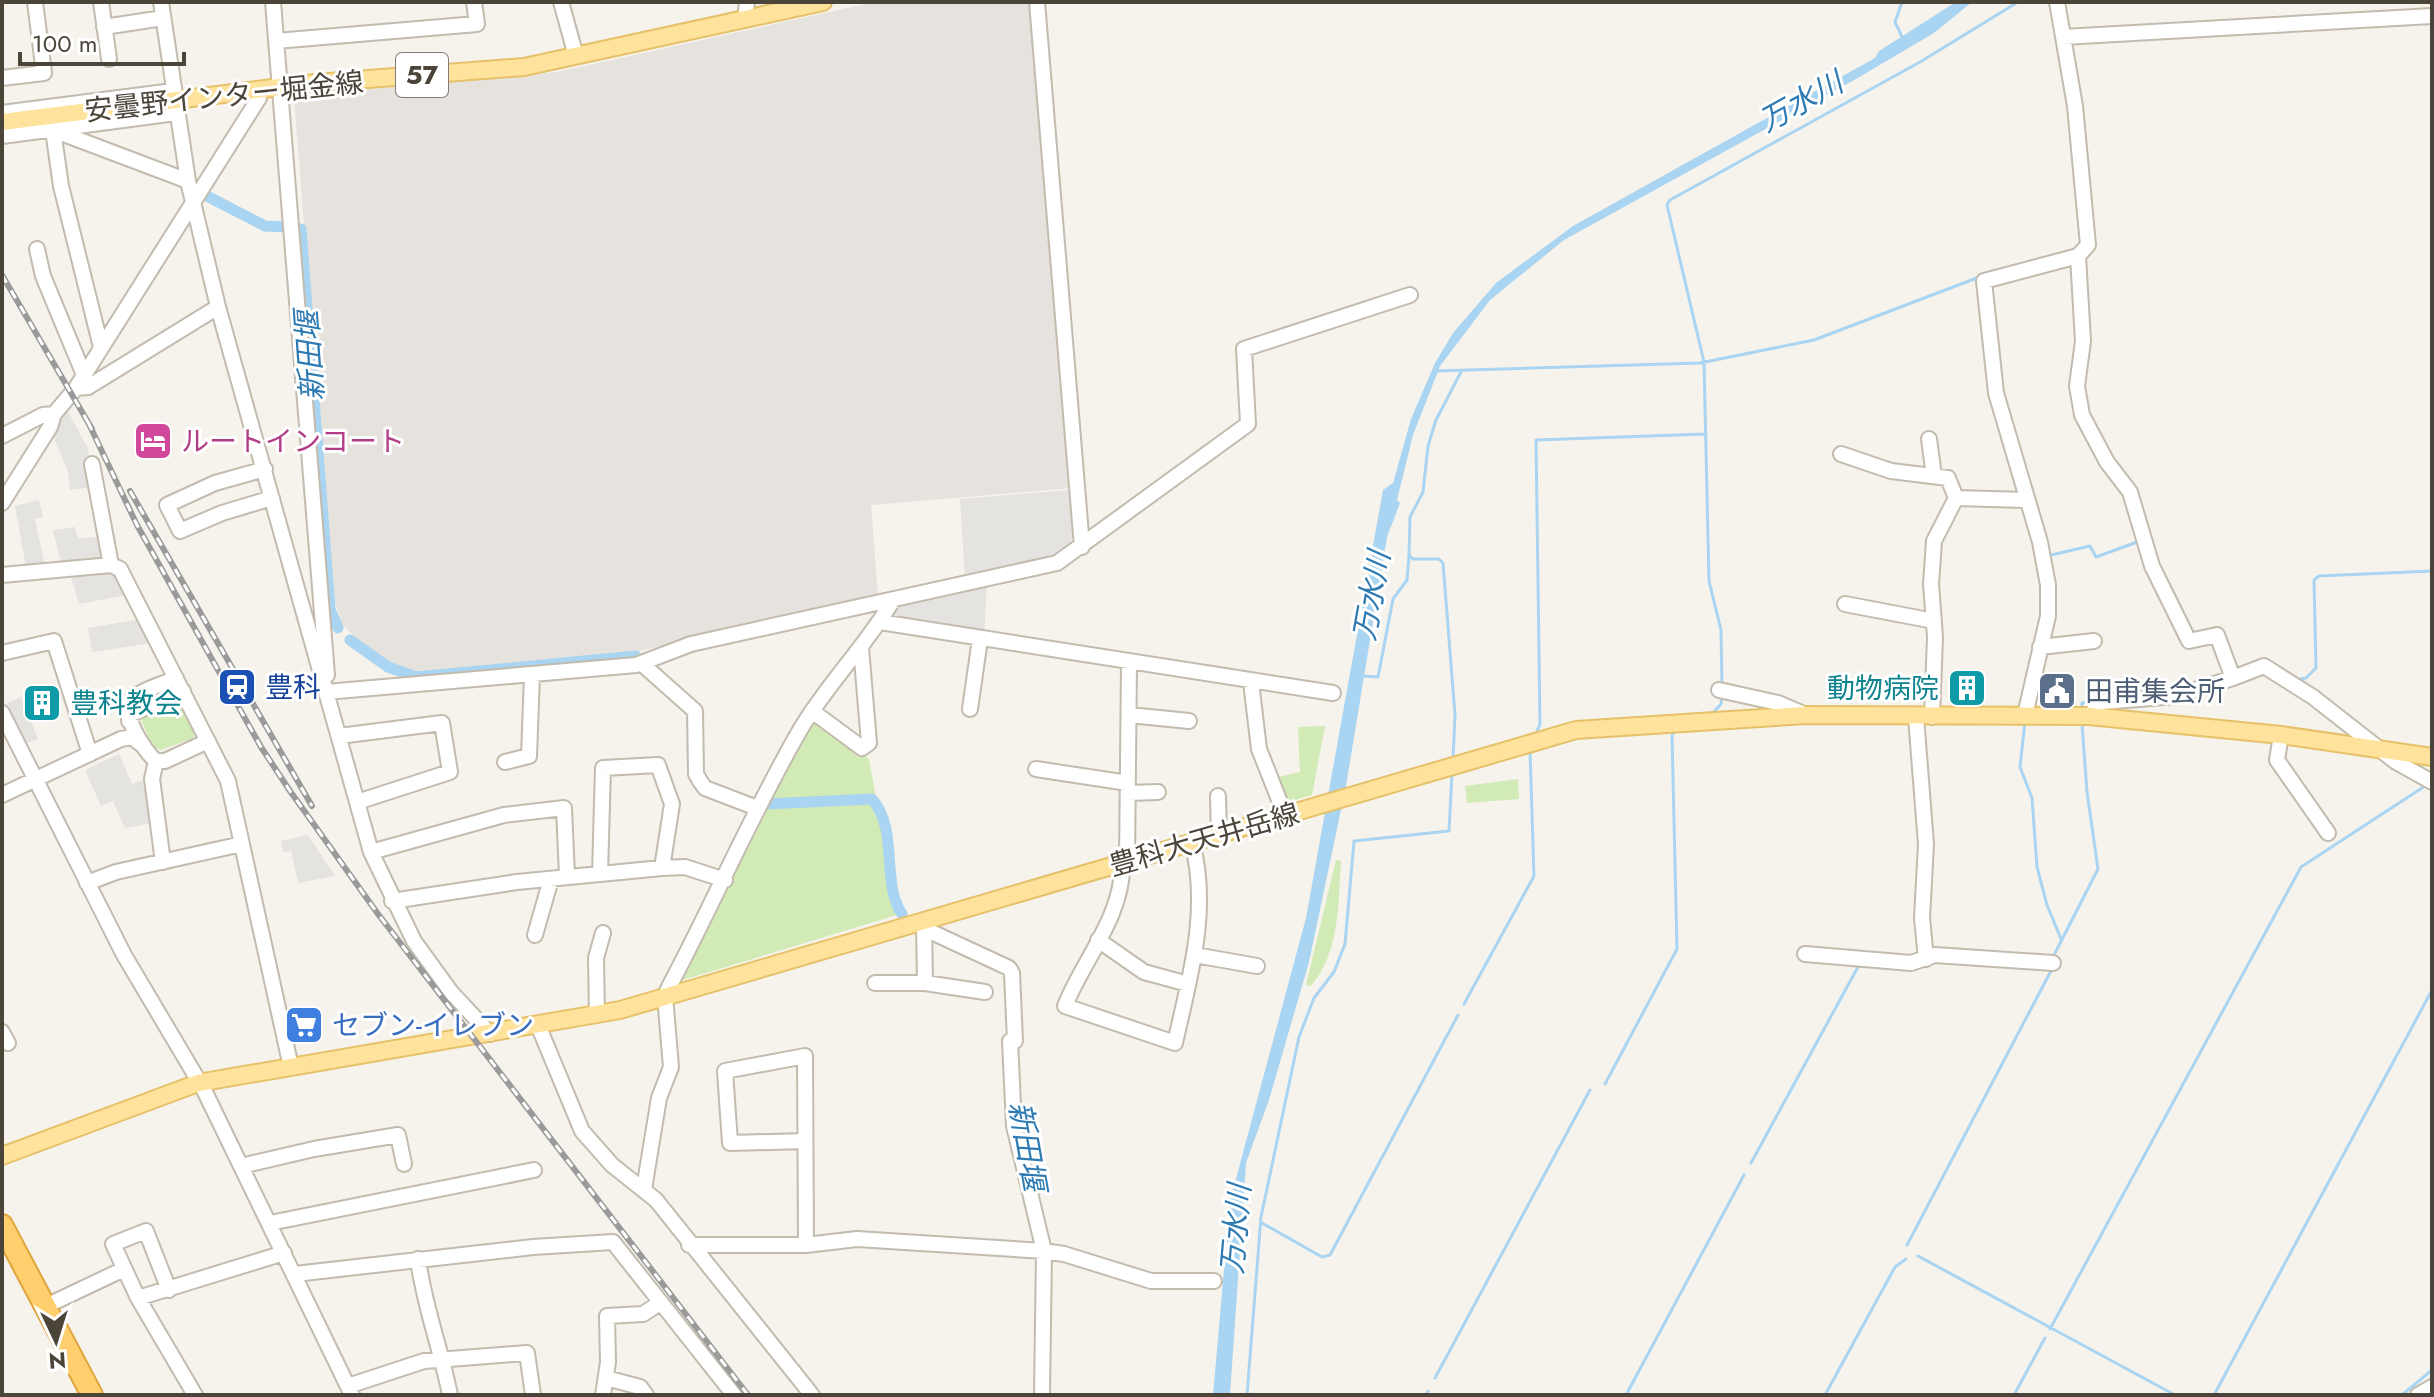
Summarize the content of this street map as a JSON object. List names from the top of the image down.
{
  "streets": {
    "main road": ["57", "安曇野インター堀金線", "豊科大天井岳線"]
  },
  "water": ["万水川", "新田堰"],
  "places": {
    "hotel": ["ルートインコート"],
    "station": ["豊科"],
    "building": ["動物病院", "豊科教会"],
    "public building": ["田甫集会所"],
    "supermarket": ["セブン-イレブン"]
  },
  "scale_bar": "100 m",
  "north": "bottom"
}
